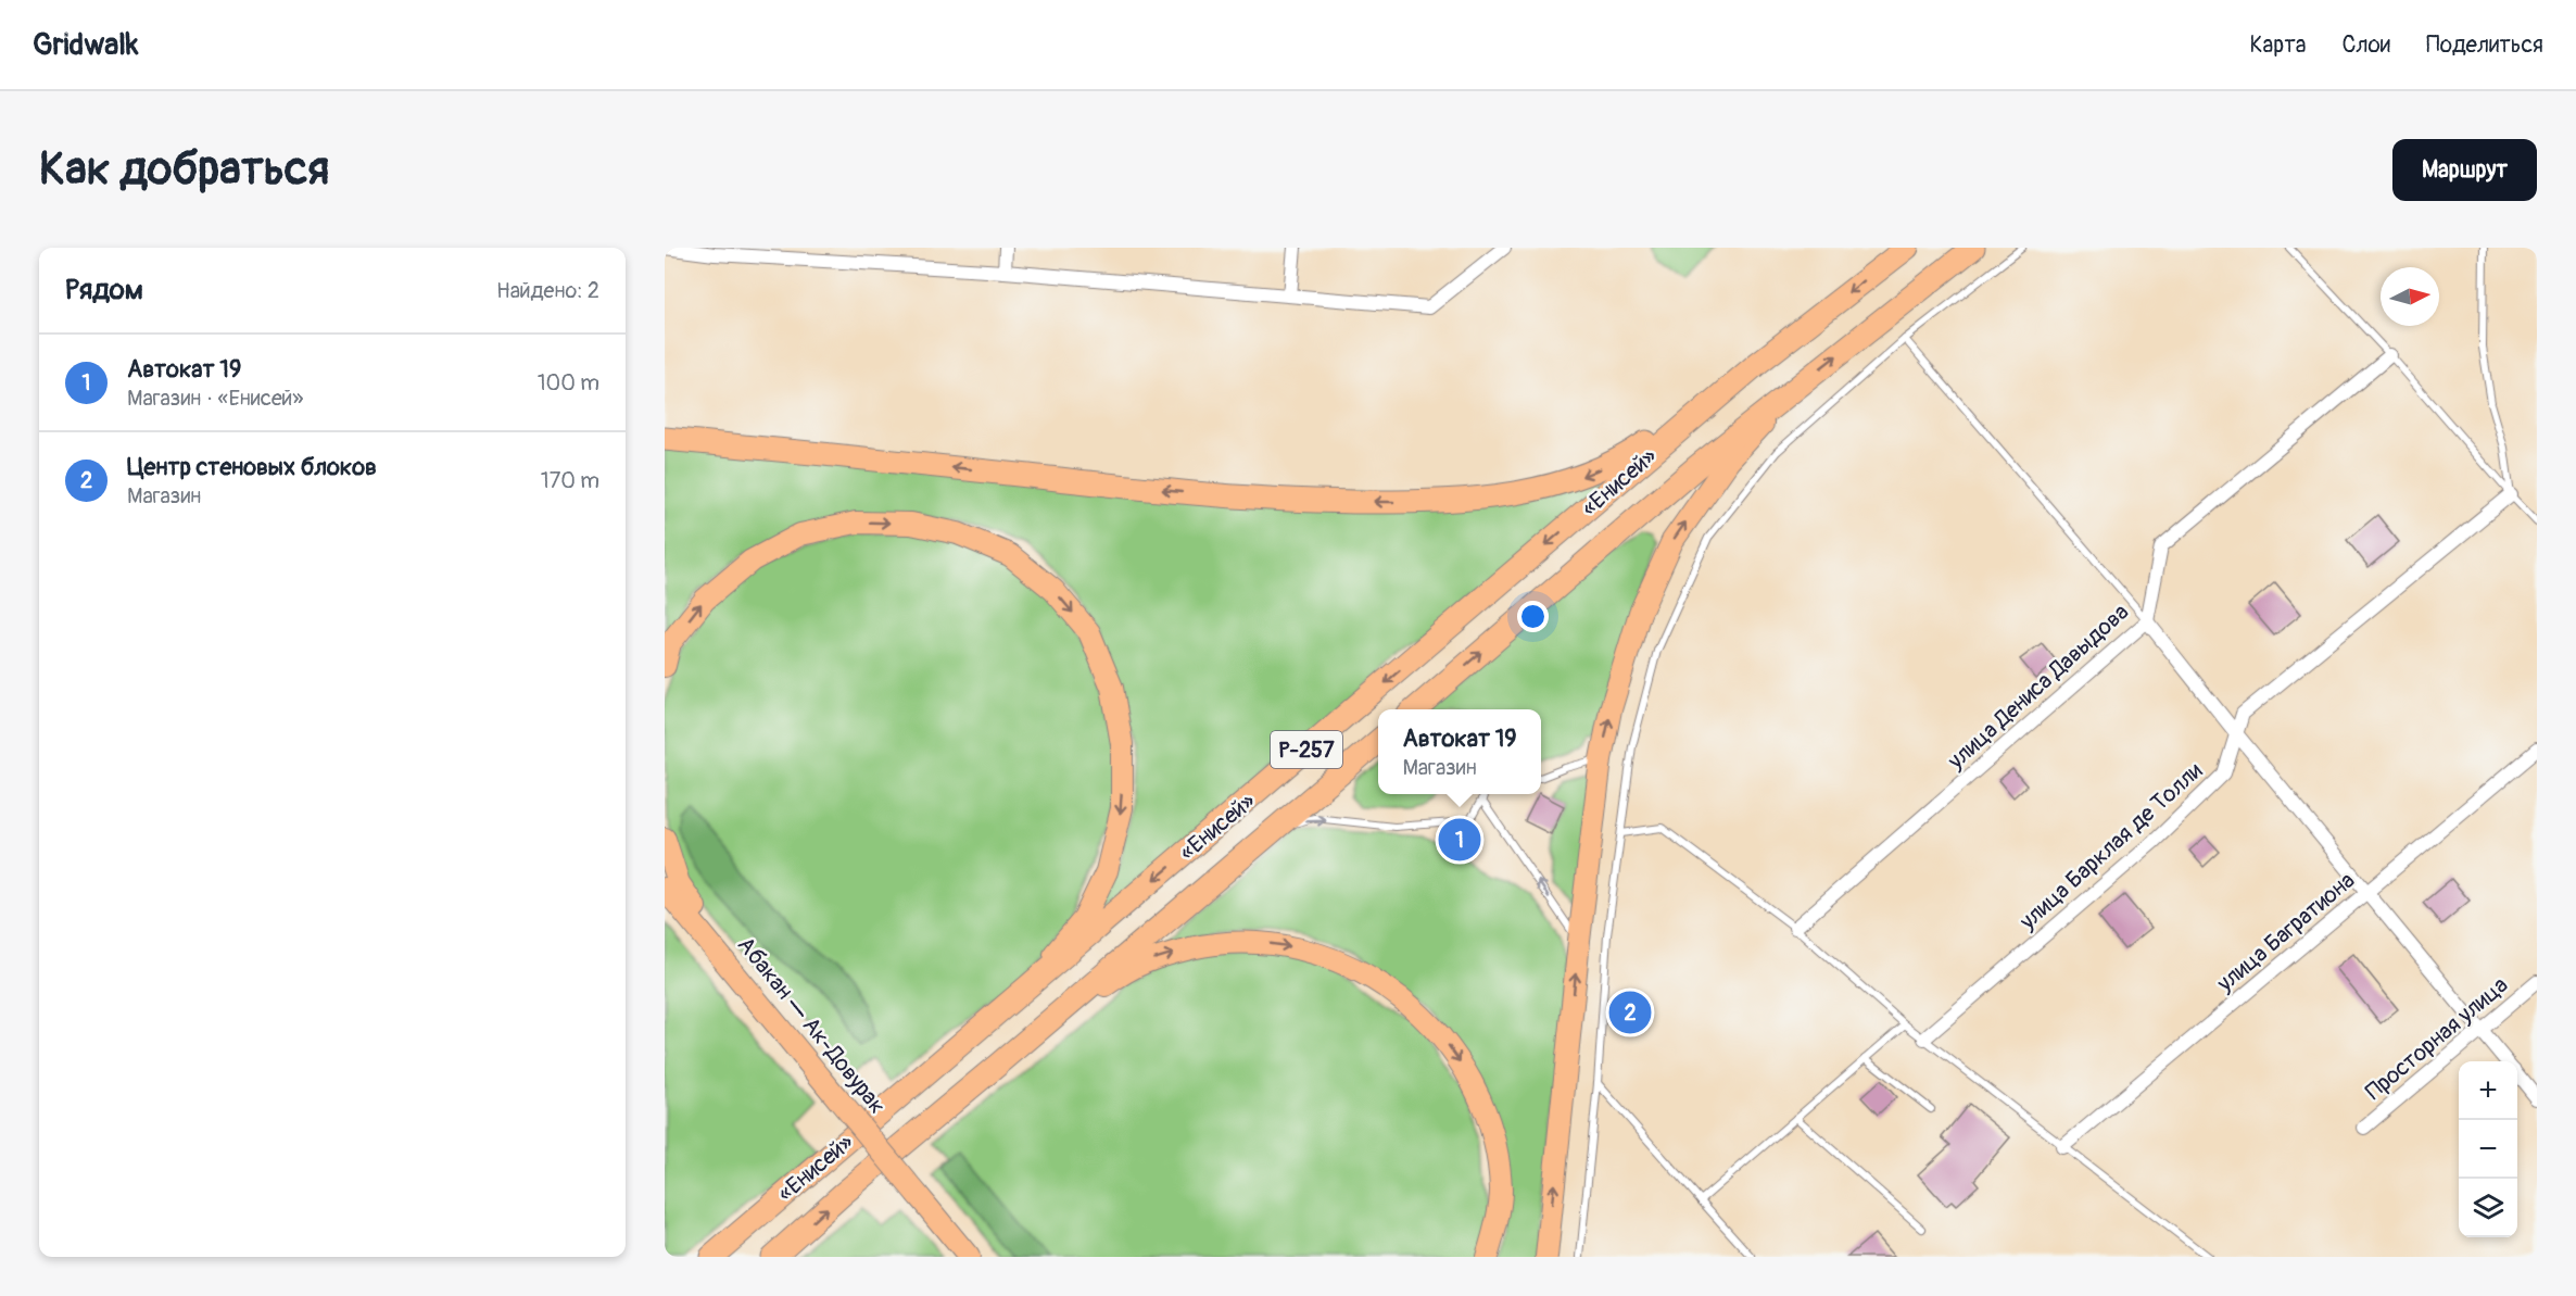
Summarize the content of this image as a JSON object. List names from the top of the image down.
{
  "streets": {
    "highway": ["«Енисей»", "Р-257"],
    "main road": ["Абакан — Ак-Довурак"],
    "street": [
      "улица Дениса Давыдова",
      "улица Барклая де Толли",
      "улица Багратиона",
      "Просторная улица"
    ]
  },
  "north": "right",
  "page": {
    "header": "Gridwalk",
    "nav": ["Карта", "Слои", "Поделиться"],
    "buttons": "Маршрут",
    "title": "Как добраться",
    "heading": ["Рядом", "Найдено: 2"],
    "list": [
      {
        "mark": "1",
        "name": "Автокат 19",
        "note": "Магазин · «Енисей»",
        "value": "100 m"
      },
      {
        "mark": "2",
        "name": "Центр стеновых блоков",
        "note": "Магазин",
        "value": "170 m"
      }
    ],
    "popup": ["Автокат 19", "Магазин"],
    "pins": ["1", "2"],
    "map_buttons": ["+", "−"]
  }
}
